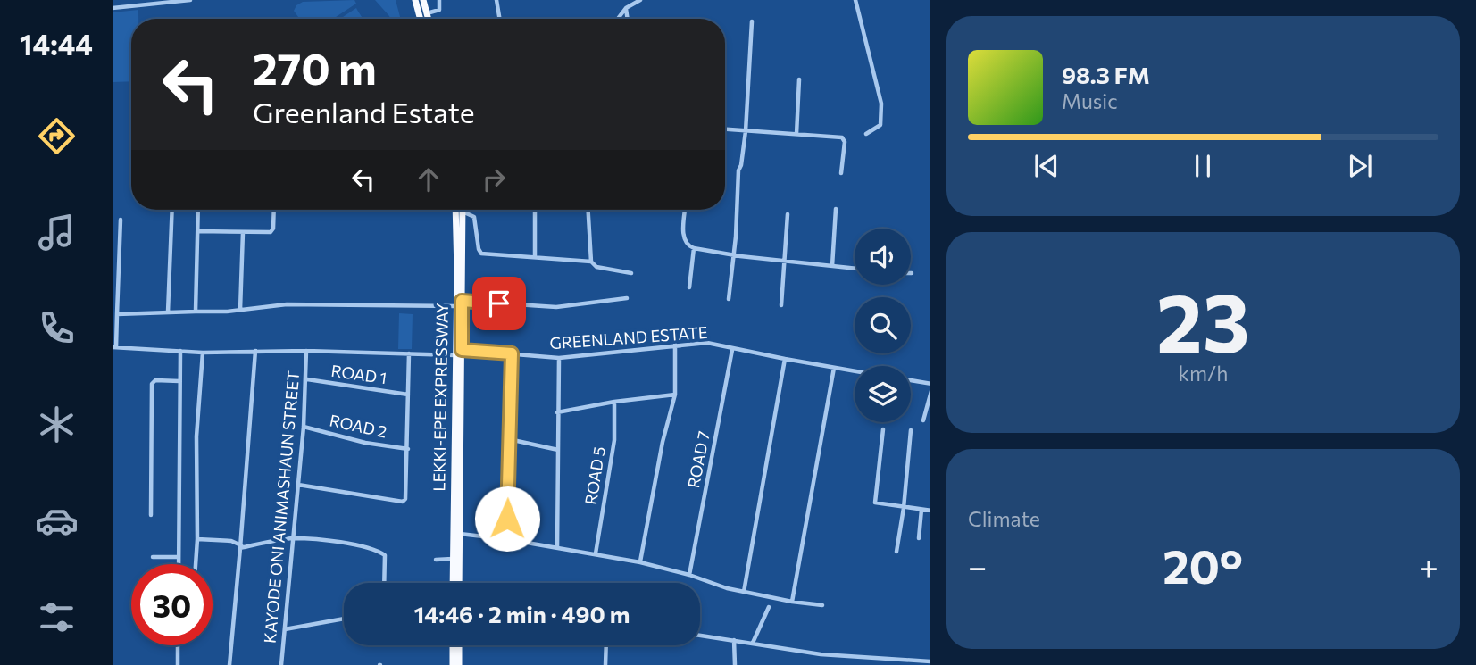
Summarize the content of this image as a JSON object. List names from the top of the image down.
{
  "streets": {
    "highway": ["LEKKI-EPE EXPRESSWAY"],
    "street": [
      "GREENLAND ESTATE",
      "ROAD 1",
      "ROAD 2",
      "ROAD 7",
      "ROAD 5",
      "KAYODE ONI ANIMASHAUN STREET"
    ]
  },
  "crossings": [
    ["GREENLAND ESTATE", "LEKKI-EPE EXPRESSWAY"],
    ["GREENLAND ESTATE", "ROAD 7"],
    ["GREENLAND ESTATE", "KAYODE ONI ANIMASHAUN STREET"],
    ["ROAD 1", "KAYODE ONI ANIMASHAUN STREET"],
    ["ROAD 2", "KAYODE ONI ANIMASHAUN STREET"]
  ],
  "page": {
    "tabs": "14:44",
    "turn": ["270 m", "Greenland Estate"],
    "song": ["98.3 FM", "Music"],
    "tile": [
      ["23", "km/h"],
      "Climate"
    ],
    "heat": ["−", "20°", "+"],
    "limit": "30",
    "trip": "14:46 · 2 min · 490 m"
  }
}
